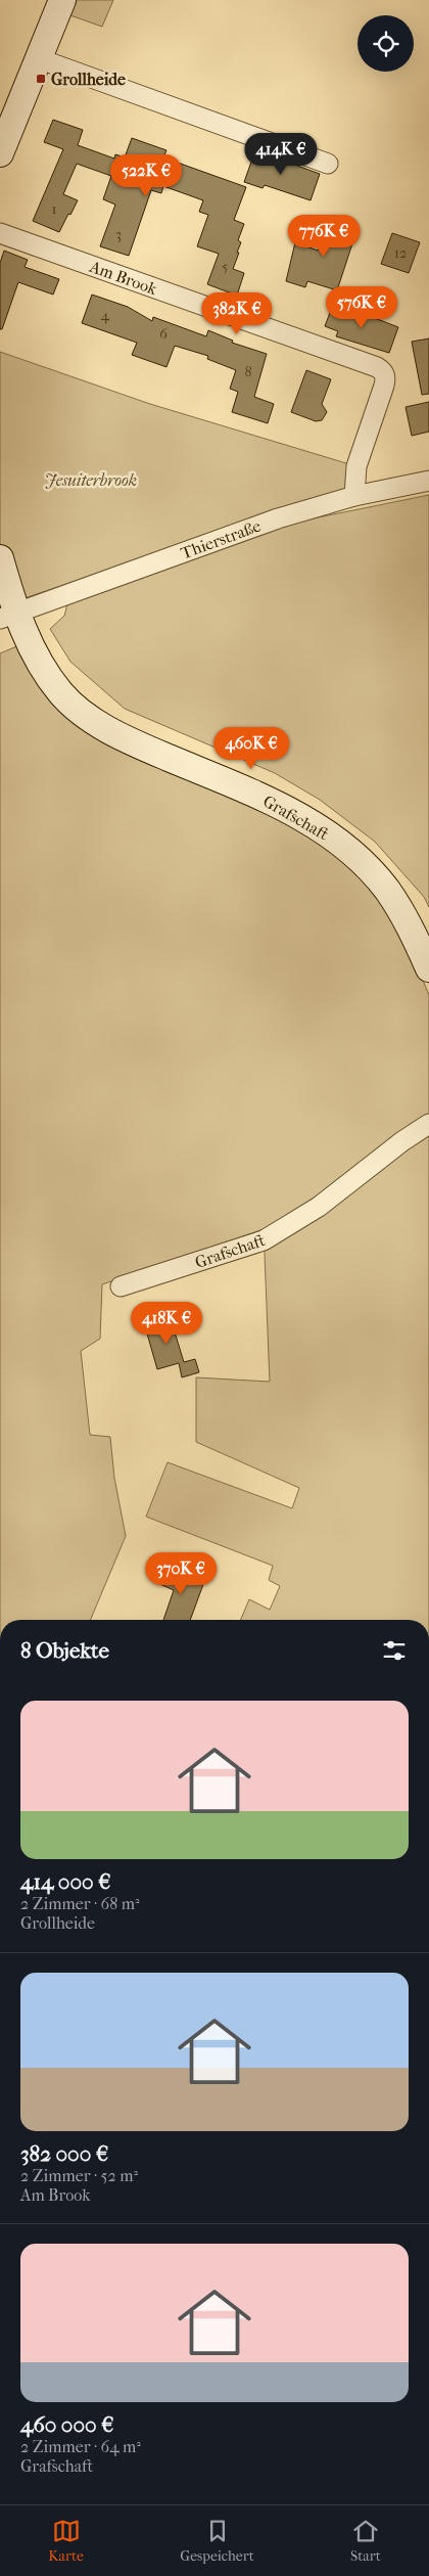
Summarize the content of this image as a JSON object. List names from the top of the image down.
{
  "streets": {
    "street": ["Am Brook", "Thierstraße", "Grafschaft"]
  },
  "crossings": [
    ["Am Brook", "Thierstraße"],
    ["Thierstraße", "Grafschaft"]
  ],
  "parks": ["Jesuiterbrook"],
  "places": {
    "transit": ["Grollheide"]
  },
  "house_numbers": [
    "1",
    "3",
    "12",
    "5",
    "4",
    "6",
    "8"
  ],
  "page": {
    "price": [
      "414K €",
      "522K €",
      "776K €",
      "576K €",
      "382K €",
      "460K €",
      "418K €",
      "370K €"
    ],
    "heading": "8 Objekte",
    "list": [
      {
        "name": "414 000 €",
        "note": "2 Zimmer · 68 m² · Grollheide"
      },
      {
        "name": "382 000 €",
        "note": "2 Zimmer · 52 m² · Am Brook"
      },
      {
        "name": "460 000 €",
        "note": "2 Zimmer · 64 m² · Grafschaft"
      }
    ],
    "tabs": ["Karte", "Gespeichert", "Start"]
  }
}
